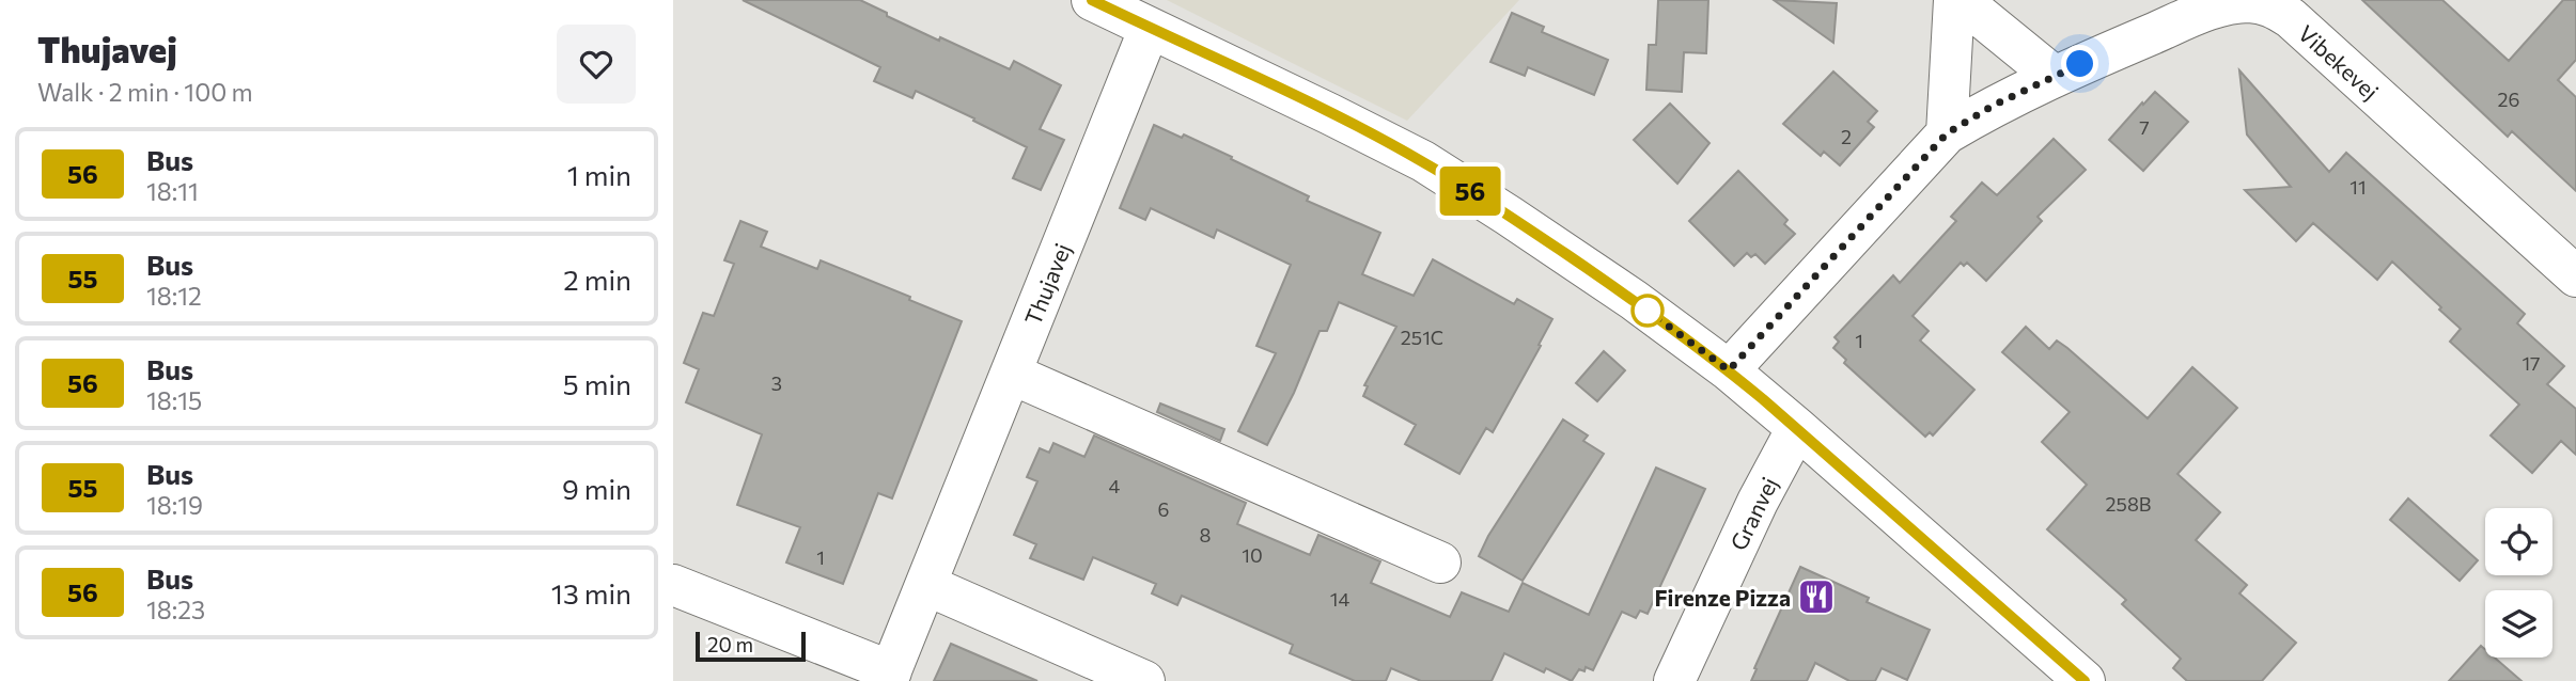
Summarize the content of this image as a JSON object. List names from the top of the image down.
{
  "streets": {
    "street": ["Vibekevej", "Thujavej", "Granvej"]
  },
  "places": {
    "restaurant": ["Firenze Pizza"]
  },
  "lines": ["bus line 56"],
  "house_numbers": [
    "26",
    "7",
    "2",
    "11",
    "251C",
    "1",
    "17",
    "3",
    "4",
    "258B",
    "6",
    "8",
    "10",
    "1",
    "14"
  ],
  "scale_bar": "20 m",
  "page": {
    "heading": ["Thujavej", "Walk · 2 min · 100 m"],
    "on_map": "56",
    "list": [
      {
        "mark": "56",
        "name": "Bus",
        "note": "18:11",
        "value": "1 min"
      },
      {
        "mark": "55",
        "name": "Bus",
        "note": "18:12",
        "value": "2 min"
      },
      {
        "mark": "56",
        "name": "Bus",
        "note": "18:15",
        "value": "5 min"
      },
      {
        "mark": "55",
        "name": "Bus",
        "note": "18:19",
        "value": "9 min"
      },
      {
        "mark": "56",
        "name": "Bus",
        "note": "18:23",
        "value": "13 min"
      }
    ],
    "scale": "20 m"
  }
}
